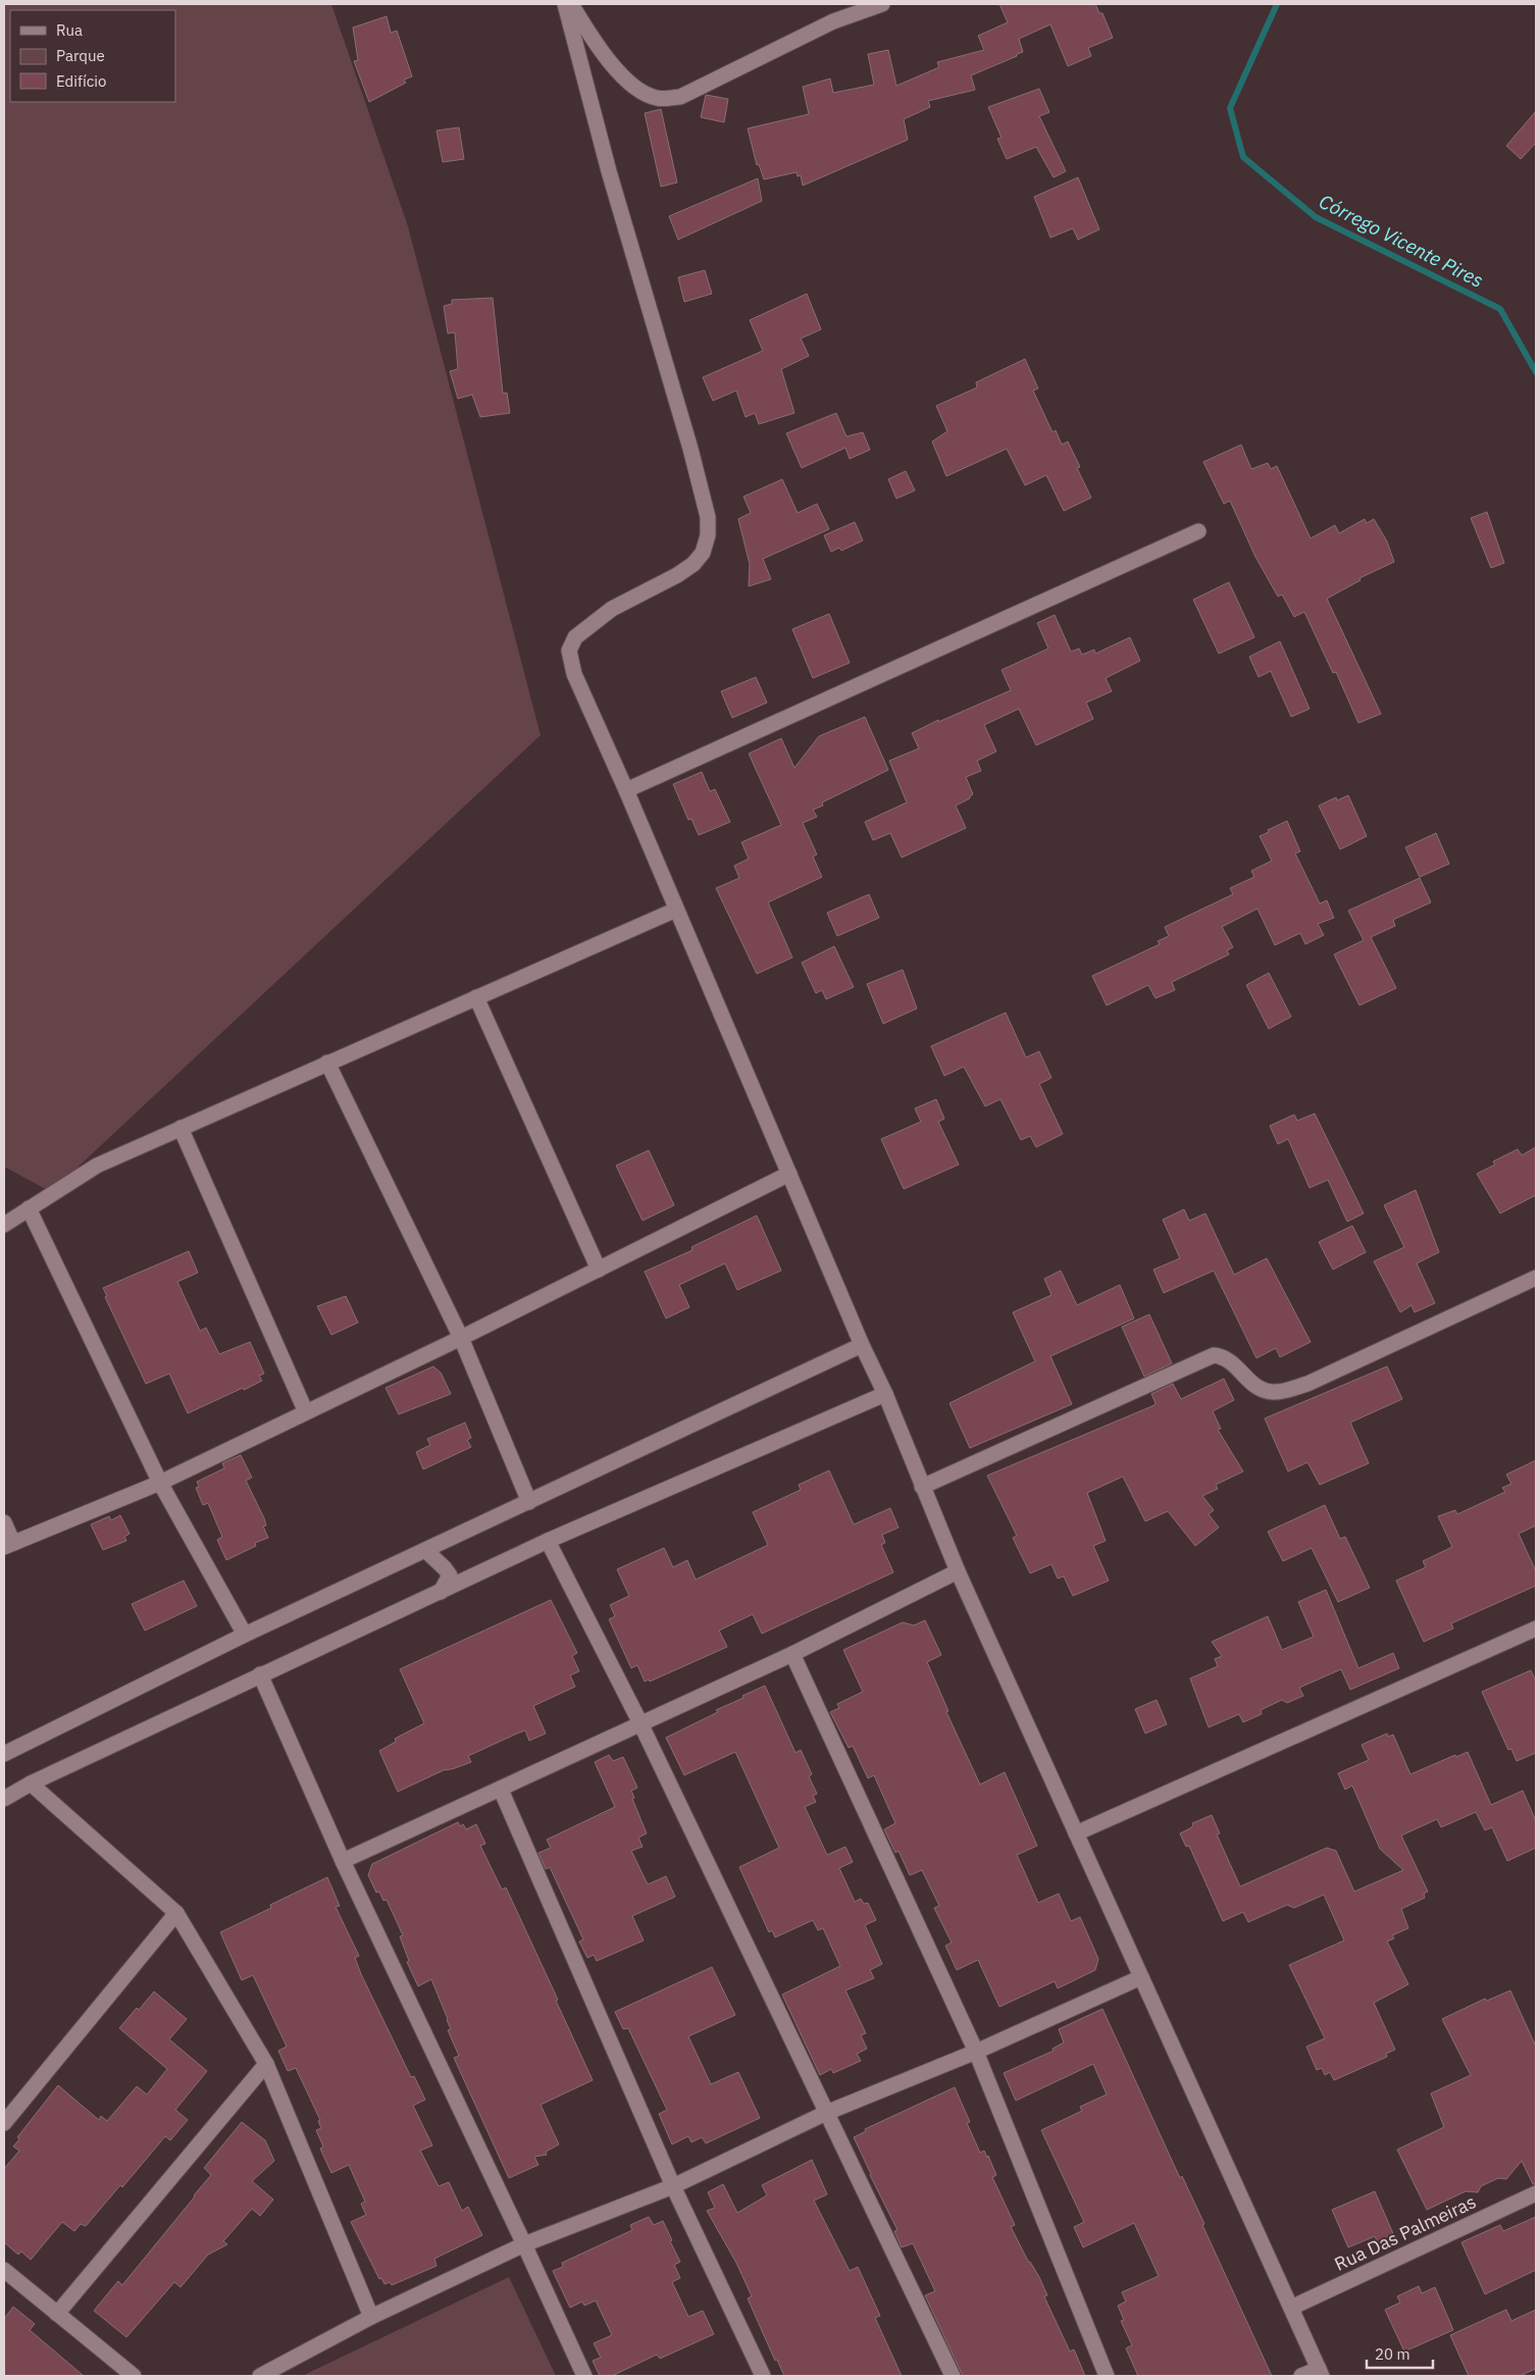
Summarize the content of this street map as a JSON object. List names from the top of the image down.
{
  "streets": {
    "street": ["Rua Das Palmeiras"]
  },
  "water": ["Córrego Vicente Pires"],
  "legend": ["Rua", "Parque", "Edifício"],
  "scale_bar": "20 m"
}
